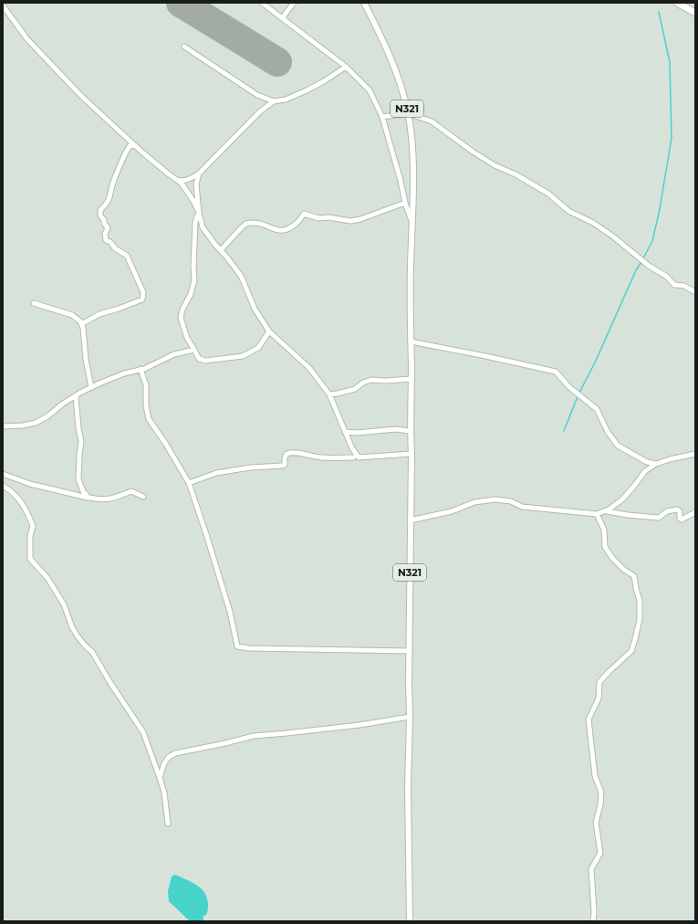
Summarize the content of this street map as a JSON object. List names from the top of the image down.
{
  "streets": {
    "main road": ["N321"]
  }
}
